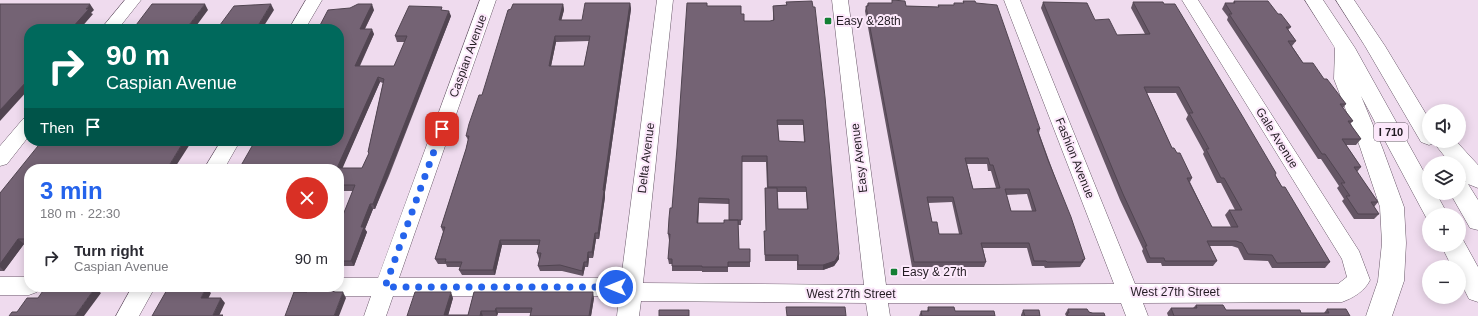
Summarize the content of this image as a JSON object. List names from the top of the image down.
{
  "streets": {
    "highway": ["I 710"],
    "street": [
      "Caspian Avenue",
      "Gale Avenue",
      "Delta Avenue",
      "Easy Avenue",
      "Fashion Avenue",
      "West 27th Street"
    ]
  },
  "crossings": [
    ["Caspian Avenue", "West 27th Street"],
    ["Gale Avenue", "West 27th Street"],
    ["Delta Avenue", "West 27th Street"],
    ["Easy Avenue", "West 27th Street"],
    ["Fashion Avenue", "West 27th Street"]
  ],
  "places": {
    "transit": ["Easy & 28th", "Easy & 27th"]
  },
  "page": {
    "turn": ["90 m", "Caspian Avenue"],
    "map_buttons": ["+", "−"],
    "then": "Then",
    "heading": ["3 min", "180 m · 22:30"],
    "list": [
      {
        "name": "Turn right",
        "note": "Caspian Avenue",
        "value": "90 m"
      }
    ]
  }
}
